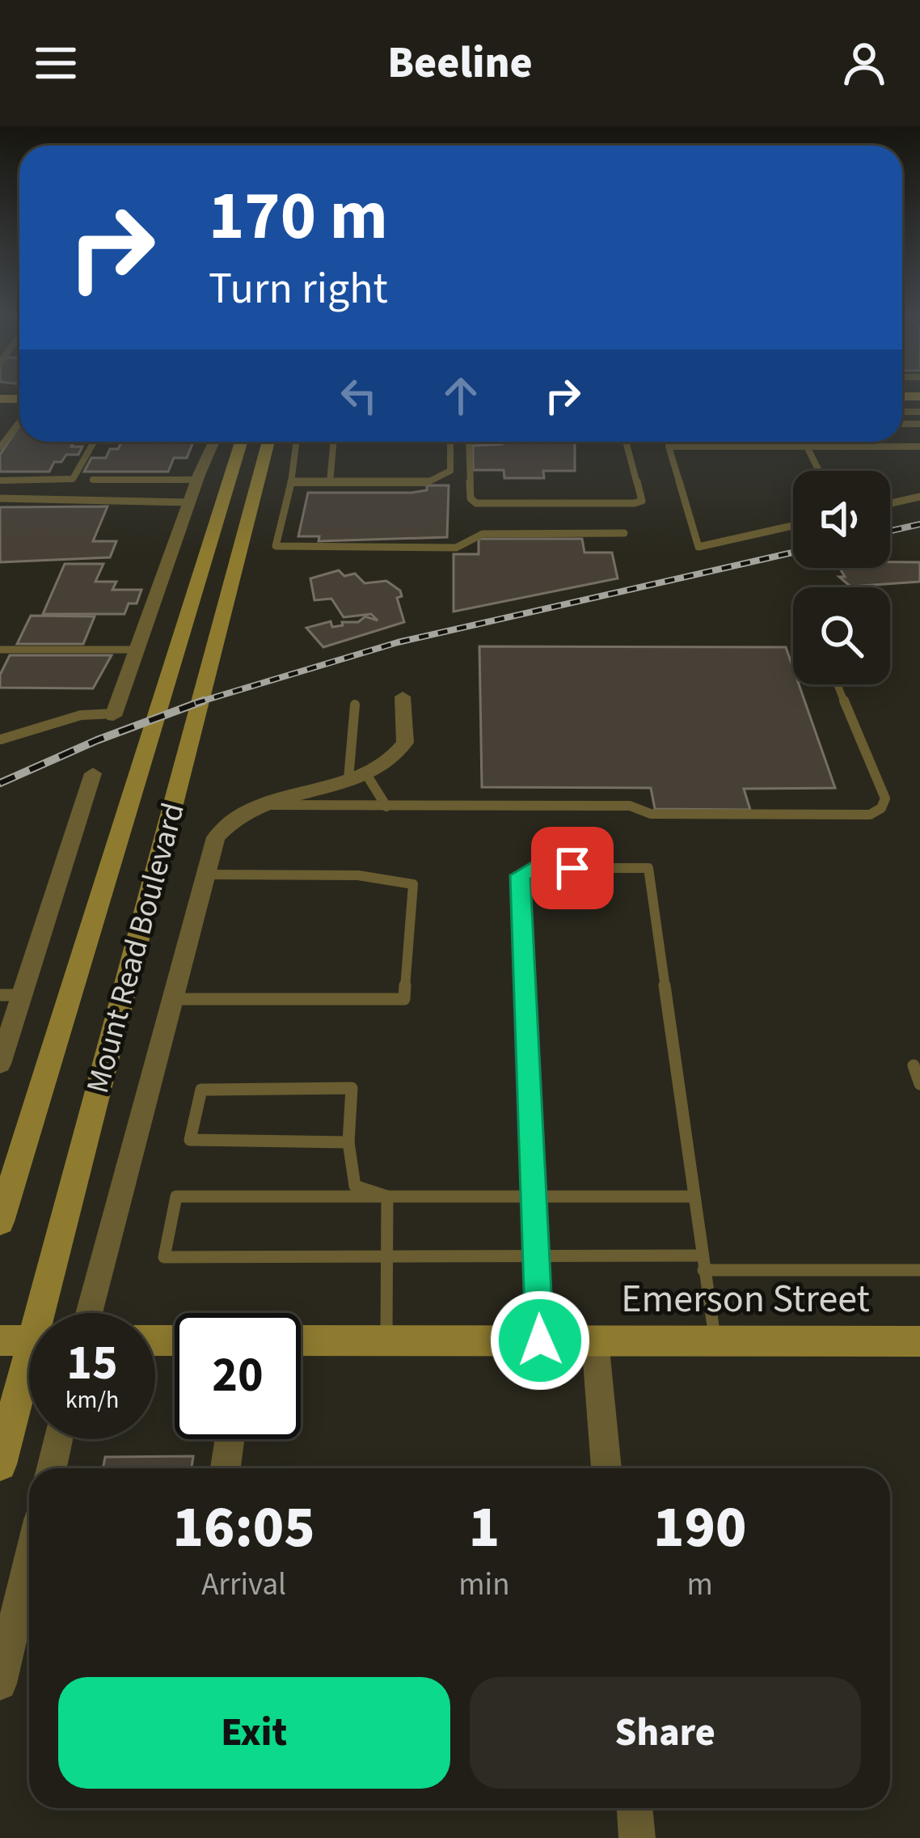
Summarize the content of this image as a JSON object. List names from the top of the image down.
{
  "streets": {
    "main road": ["Mount Read Boulevard", "Emerson Street"]
  },
  "page": {
    "header": "Beeline",
    "turn": ["170 m", "Turn right"],
    "speed": "15 km/h",
    "limit": "20",
    "eta": [
      "16:05",
      "Arrival",
      "1",
      "min",
      "190",
      "m"
    ],
    "buttons": ["Exit", "Share"]
  }
}
